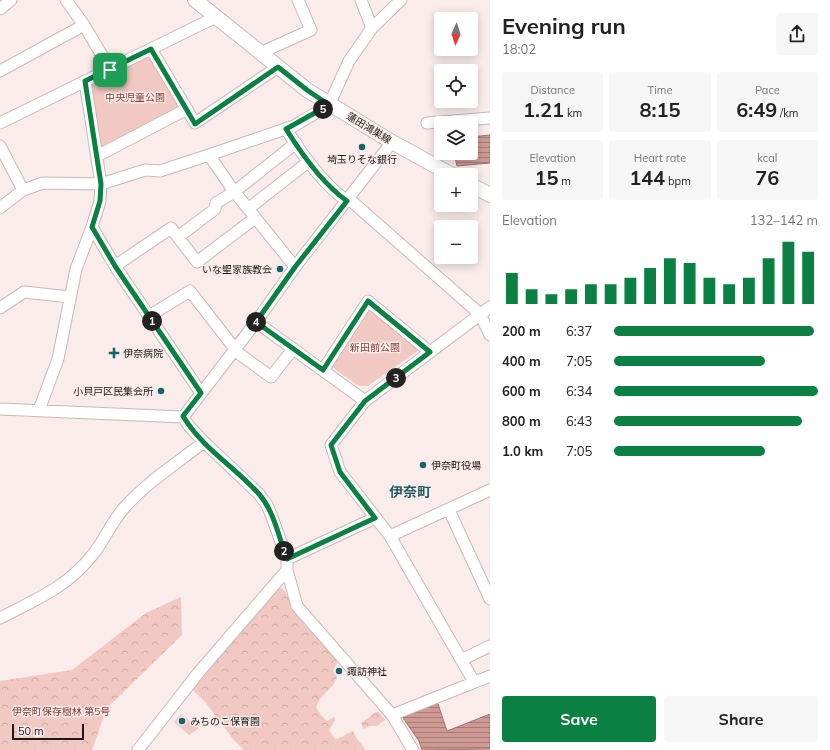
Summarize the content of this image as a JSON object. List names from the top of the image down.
{
  "streets": {
    "main road": ["蓮田鴻巣線"]
  },
  "districts": ["伊奈町"],
  "parks": ["中央児童公園", "新田前公園", "伊奈町保存樹林 第5号"],
  "places": {
    "other": [
      "埼玉りそな銀行",
      "いな聖家族教会",
      "小貝戸区民集会所",
      "伊奈町役場",
      "諏訪神社",
      "みちのこ保育園"
    ],
    "health": ["伊奈病院"]
  },
  "scale_bar": "50 m",
  "north": "bottom",
  "page": {
    "heading": ["Evening run", "18:02"],
    "map_buttons": ["+", "−"],
    "stats": [
      ["Distance", "1.21 km"],
      ["Time", "8:15"],
      ["Pace", "6:49 /km"],
      ["Elevation", "15 m"],
      ["Heart rate", "144 bpm"],
      ["kcal", "76"]
    ],
    "pins": [
      "5",
      "1",
      "4",
      "3",
      "2"
    ],
    "chart": ["Elevation", "132–142 m"],
    "list": [
      {
        "name": "200 m",
        "note": "6:37"
      },
      {
        "name": "400 m",
        "note": "7:05"
      },
      {
        "name": "600 m",
        "note": "6:34"
      },
      {
        "name": "800 m",
        "note": "6:43"
      },
      {
        "name": "1.0 km",
        "note": "7:05"
      }
    ],
    "buttons": ["Save", "Share"],
    "scale": "50 m"
  }
}
